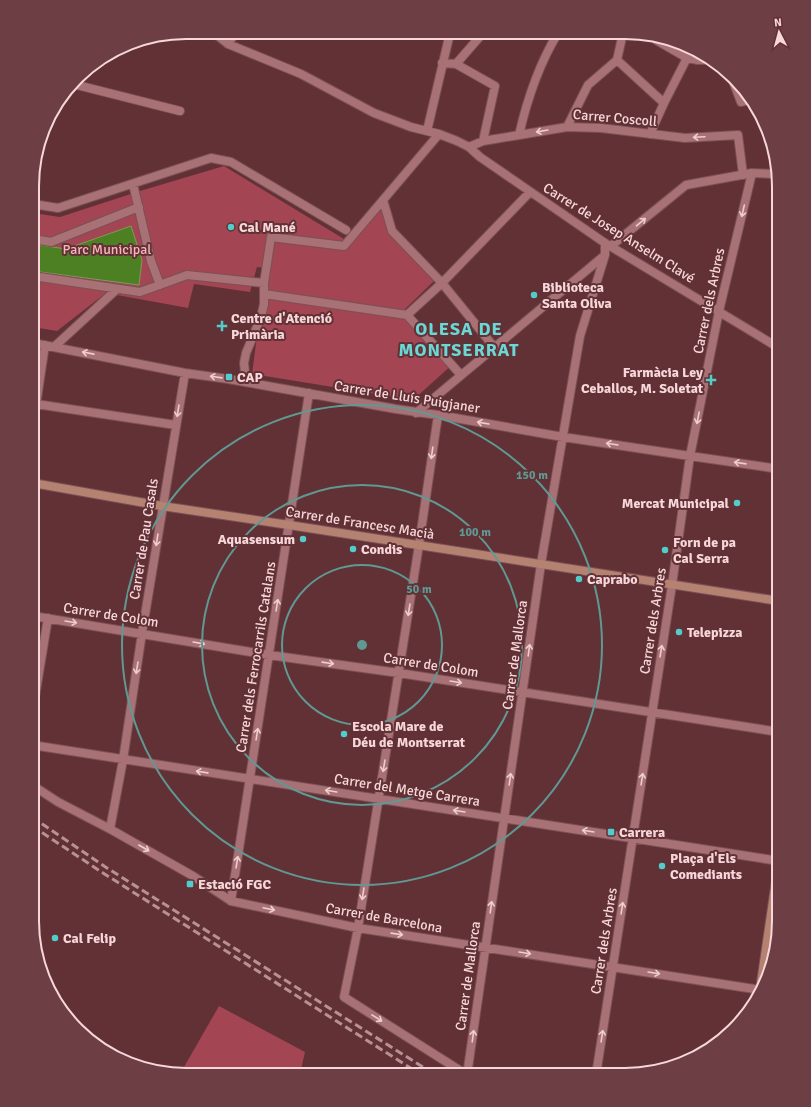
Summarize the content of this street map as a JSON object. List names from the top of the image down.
{
  "streets": {
    "street": [
      "Carrer Coscoll",
      "Carrer de Josep Anselm Clavé",
      "Carrer dels Arbres",
      "Carrer de Lluís Puigjaner",
      "Carrer de Francesc Macià",
      "Carrer de Pau Casals",
      "Carrer de Colom",
      "Carrer de Mallorca",
      "Carrer dels Ferrocarrils Catalans",
      "Carrer del Metge Carrera",
      "Carrer de Barcelona"
    ]
  },
  "crossings": [
    ["Carrer Coscoll", "Carrer de Josep Anselm Clavé"],
    ["Carrer de Josep Anselm Clavé", "Carrer dels Arbres"],
    ["Carrer de Josep Anselm Clavé", "Carrer de Mallorca"],
    ["Carrer dels Arbres", "Carrer de Lluís Puigjaner"],
    ["Carrer dels Arbres", "Carrer de Francesc Macià"],
    ["Carrer dels Arbres", "Carrer de Colom"],
    ["Carrer dels Arbres", "Carrer del Metge Carrera"],
    ["Carrer dels Arbres", "Carrer de Barcelona"],
    ["Carrer de Lluís Puigjaner", "Carrer de Pau Casals"],
    ["Carrer de Lluís Puigjaner", "Carrer de Mallorca"],
    ["Carrer de Lluís Puigjaner", "Carrer dels Ferrocarrils Catalans"],
    ["Carrer de Francesc Macià", "Carrer de Pau Casals"],
    ["Carrer de Francesc Macià", "Carrer de Mallorca"],
    ["Carrer de Francesc Macià", "Carrer dels Ferrocarrils Catalans"],
    ["Carrer de Pau Casals", "Carrer de Colom"],
    ["Carrer de Pau Casals", "Carrer del Metge Carrera"],
    ["Carrer de Pau Casals", "Carrer de Barcelona"],
    ["Carrer de Colom", "Carrer de Mallorca"],
    ["Carrer de Colom", "Carrer dels Ferrocarrils Catalans"],
    ["Carrer de Mallorca", "Carrer del Metge Carrera"],
    ["Carrer de Mallorca", "Carrer de Barcelona"],
    ["Carrer dels Ferrocarrils Catalans", "Carrer del Metge Carrera"],
    ["Carrer dels Ferrocarrils Catalans", "Carrer de Barcelona"]
  ],
  "one_way": [
    "Carrer Coscoll",
    "Carrer de Pau Casals",
    "Carrer de Colom",
    "Carrer dels Ferrocarrils Catalans",
    "Carrer del Metge Carrera",
    "Carrer de Barcelona"
  ],
  "districts": ["OLESA DE MONTSERRAT"],
  "parks": ["Parc Municipal"],
  "places": {
    "other": [
      "Cal Mané",
      "Biblioteca Santa Oliva",
      "Mercat Municipal",
      "Aquasensum",
      "Condis",
      "Forn de pa Cal Serra",
      "Caprabo",
      "Telepizza",
      "Escola Mare de Déu de Montserrat",
      "Plaça d'Els Comediants",
      "Cal Felip"
    ],
    "health": ["Centre d'Atenció Primària", "Farmàcia Ley Ceballos, M. Soletat"],
    "transit": ["CAP", "Carrera", "Estació FGC"]
  },
  "north": "top",
  "rings": ["150 m", "100 m", "50 m"]
}
